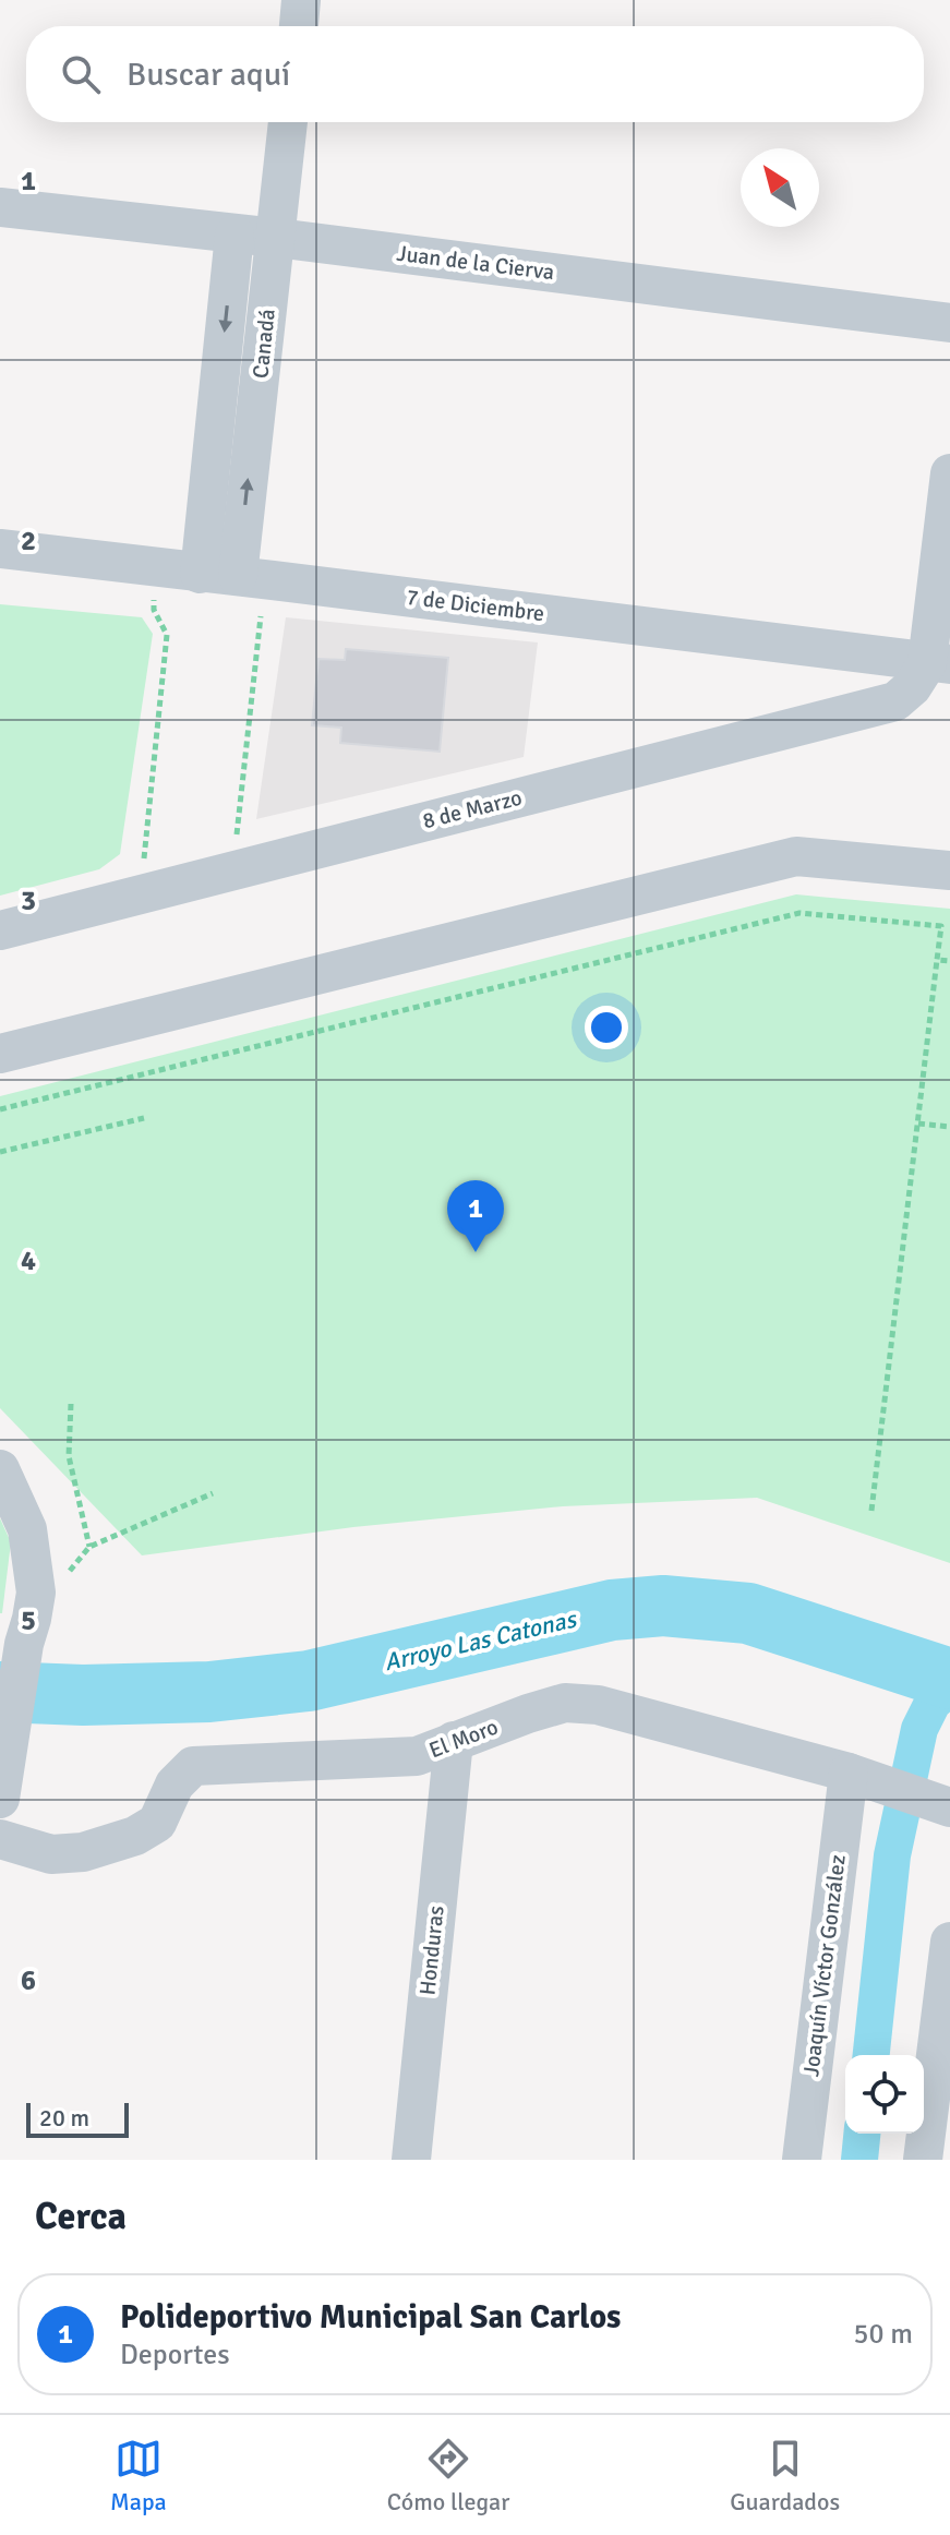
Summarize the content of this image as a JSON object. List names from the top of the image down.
{
  "streets": {
    "street": [
      "Juan de la Cierva",
      "Canadá",
      "7 de Diciembre",
      "8 de Marzo",
      "El Moro",
      "Honduras",
      "Joaquín Víctor González"
    ]
  },
  "crossings": [
    ["Juan de la Cierva", "Canadá"],
    ["Canadá", "7 de Diciembre"],
    ["7 de Diciembre", "8 de Marzo"],
    ["El Moro", "Honduras"],
    ["El Moro", "Joaquín Víctor González"]
  ],
  "water": ["Arroyo Las Catonas"],
  "scale_bar": "20 m",
  "north": "top left",
  "page": {
    "search": "Buscar aquí",
    "pins": "1",
    "scale": "20 m",
    "heading": "Cerca",
    "list": [
      {
        "mark": "1",
        "name": "Polideportivo Municipal San Carlos",
        "note": "Deportes",
        "value": "50 m"
      }
    ],
    "nav": ["Mapa", "Cómo llegar", "Guardados"]
  },
  "grid": {
    "rows": [
      "1",
      "2",
      "3",
      "4",
      "5",
      "6"
    ]
  }
}
